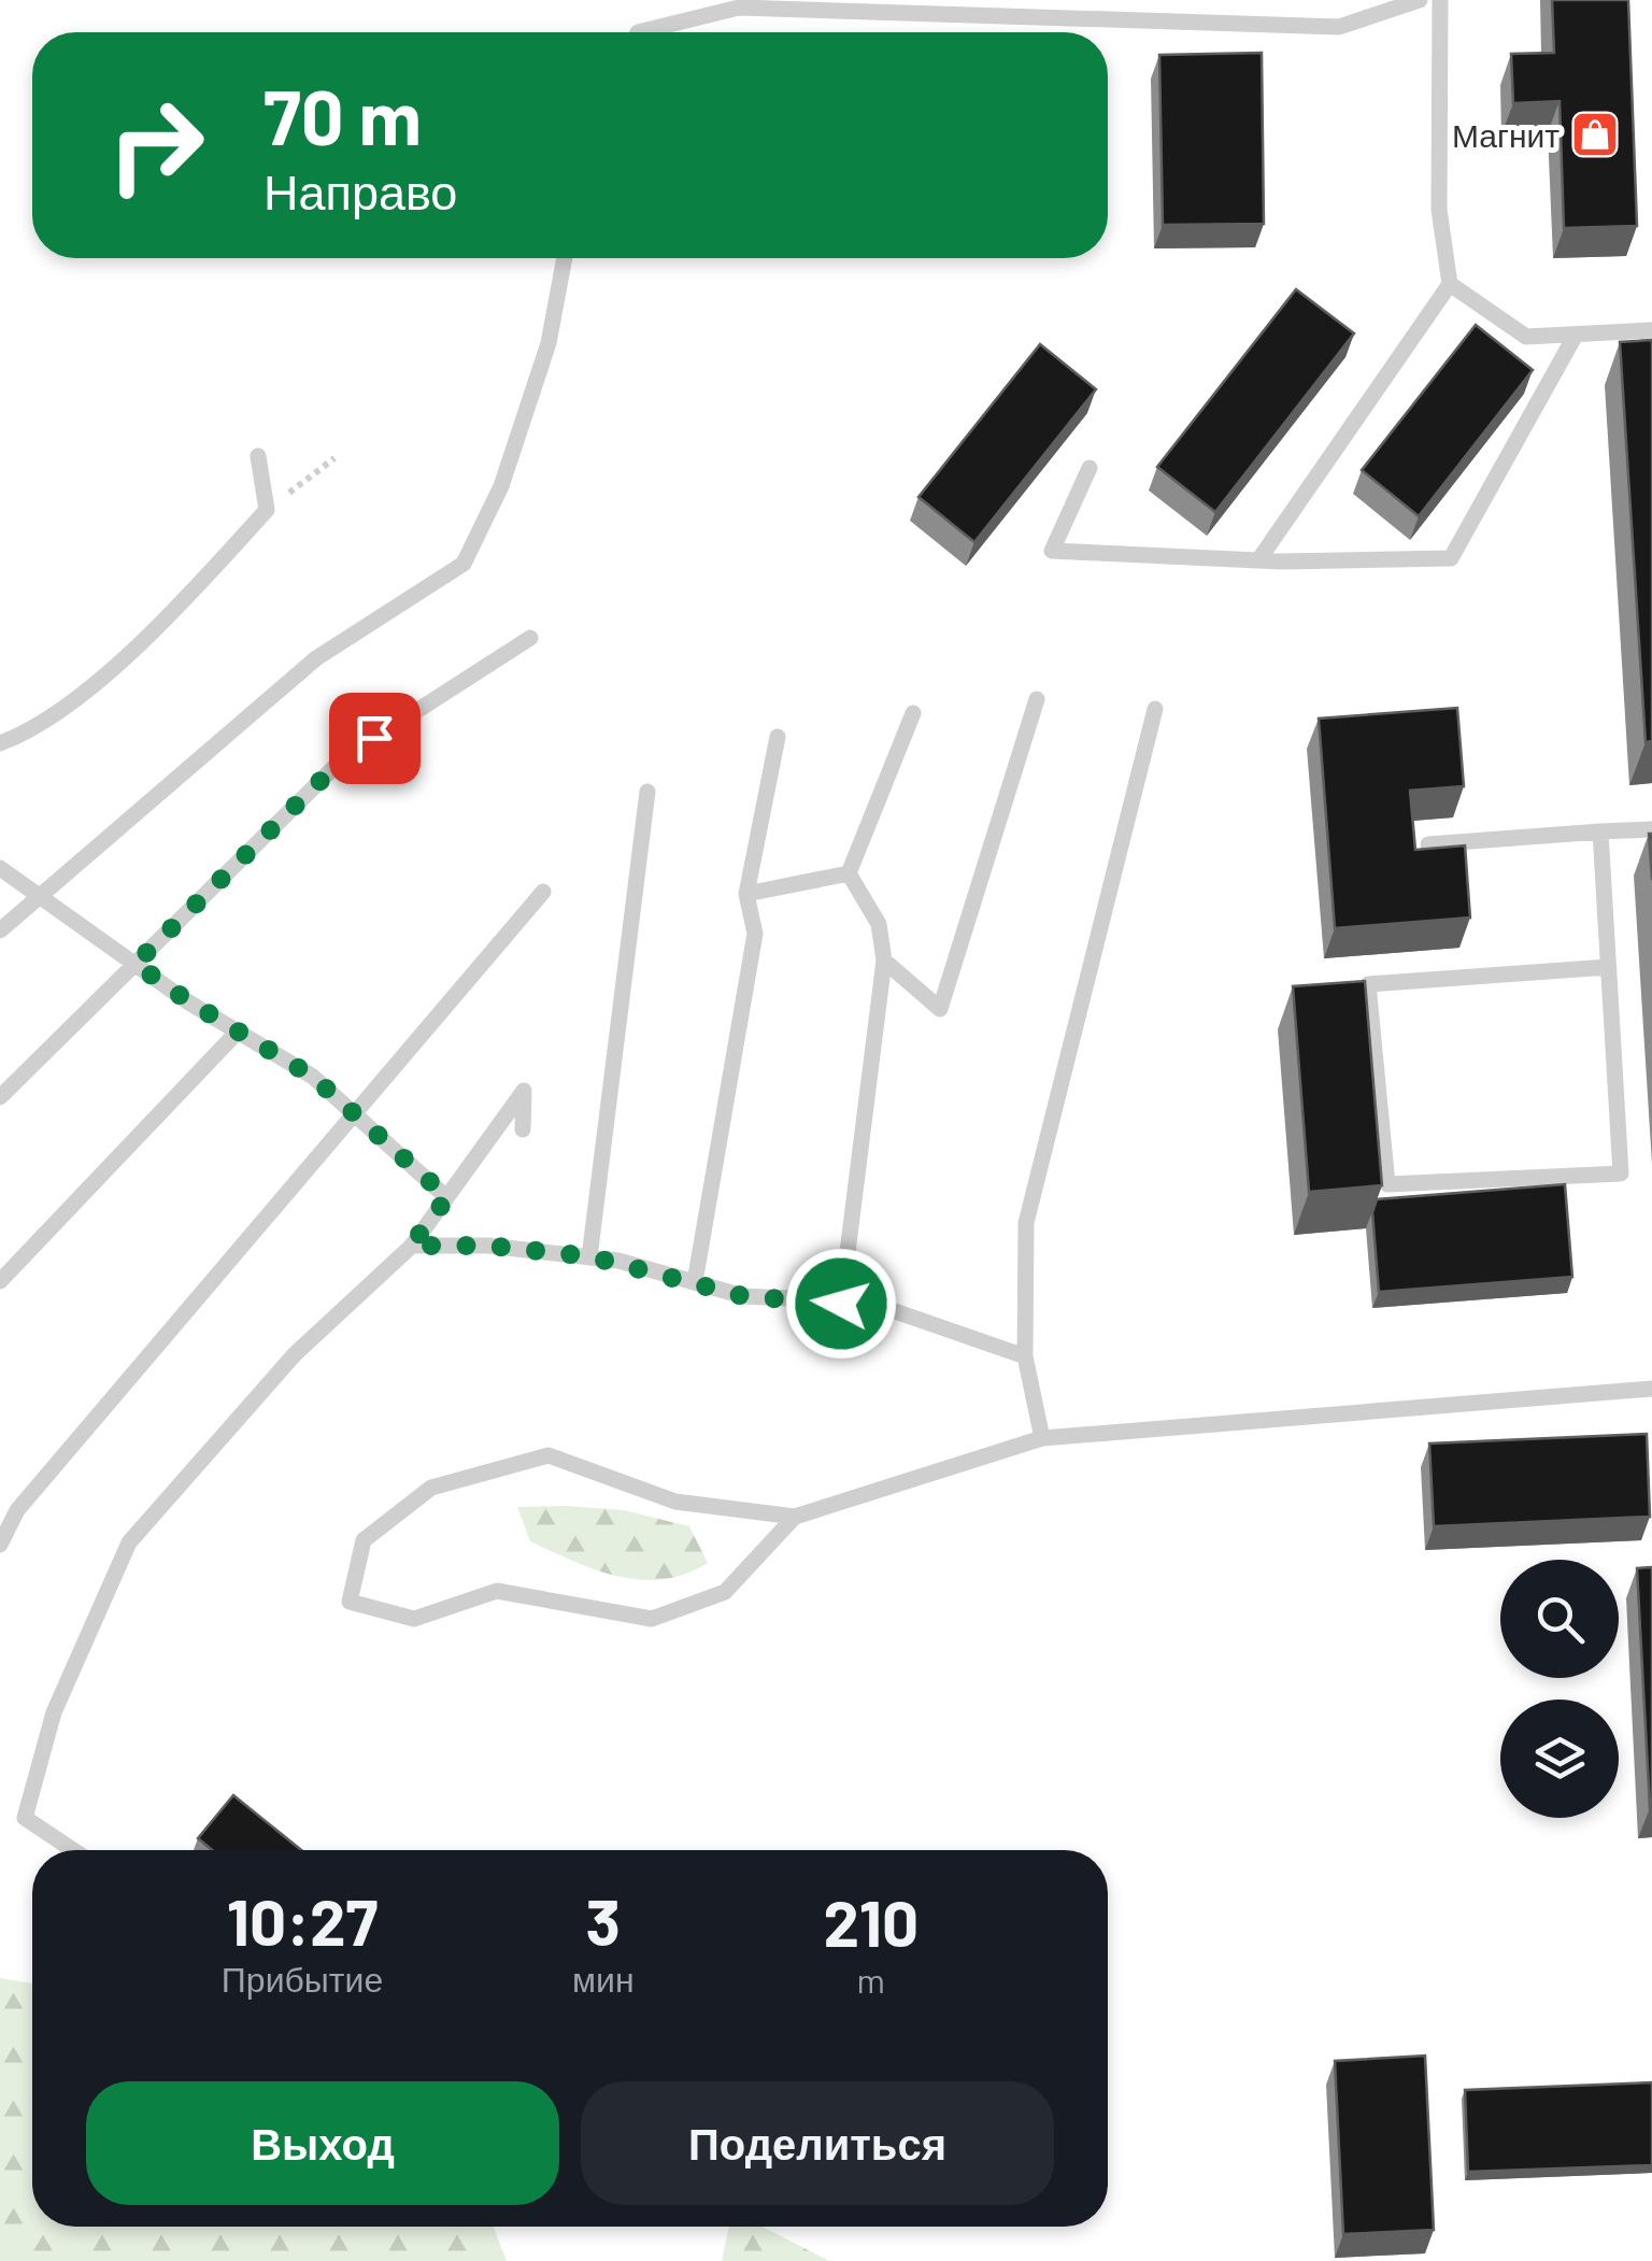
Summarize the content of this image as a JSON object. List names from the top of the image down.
{
  "places": {
    "shop": ["Магнит"]
  },
  "page": {
    "turn": ["70 m", "Направо"],
    "eta": [
      "10:27",
      "Прибытие",
      "3",
      "мин",
      "210",
      "m"
    ],
    "buttons": ["Выход", "Поделиться"]
  }
}
